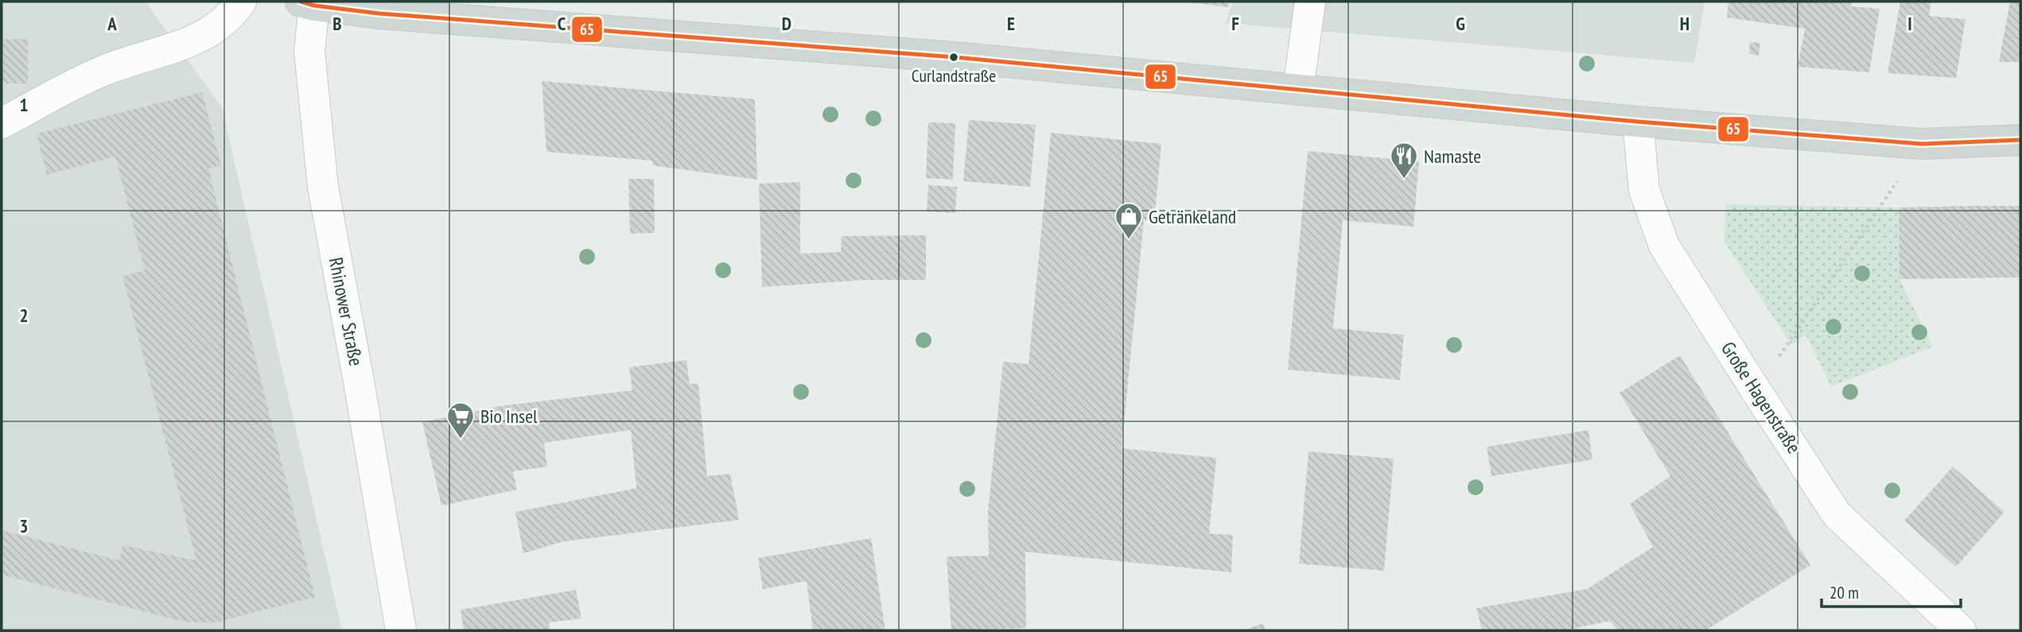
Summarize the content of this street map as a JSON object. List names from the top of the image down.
{
  "streets": {
    "street": ["Rhinower Straße", "Große Hagenstraße"]
  },
  "places": {
    "other": ["Curlandstraße"],
    "restaurant": ["Namaste"],
    "shop": ["Getränkeland"],
    "supermarket": ["Bio Insel"]
  },
  "lines": ["transit line 65"],
  "scale_bar": "20 m",
  "grid": {
    "columns": [
      "A",
      "B",
      "C",
      "D",
      "E",
      "F",
      "G",
      "H",
      "I"
    ],
    "rows": ["1", "2", "3"]
  }
}
